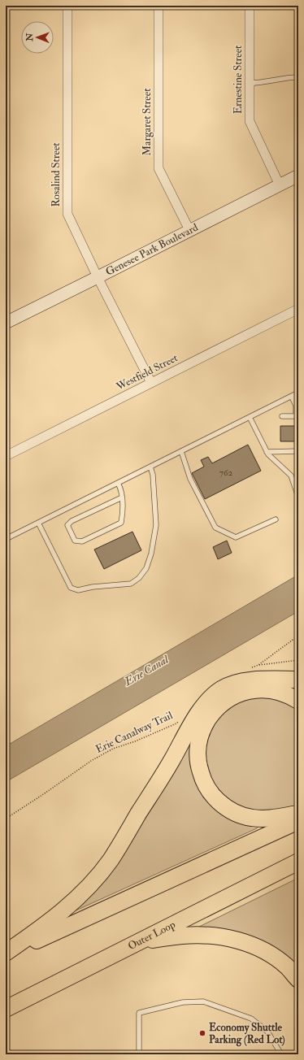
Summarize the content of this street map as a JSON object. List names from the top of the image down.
{
  "streets": {
    "highway": ["Outer Loop"],
    "street": [
      "Ernestine Street",
      "Margaret Street",
      "Rosalind Street",
      "Genesee Park Boulevard",
      "Westfield Street"
    ],
    "path": ["Erie Canalway Trail"]
  },
  "crossings": [
    ["Ernestine Street", "Genesee Park Boulevard"],
    ["Margaret Street", "Genesee Park Boulevard"],
    ["Rosalind Street", "Genesee Park Boulevard"],
    ["Rosalind Street", "Westfield Street"]
  ],
  "water": ["Erie Canal"],
  "places": ["Economy Shuttle Parking (Red Lot)"],
  "house_numbers": ["762"],
  "north": "left"
}
